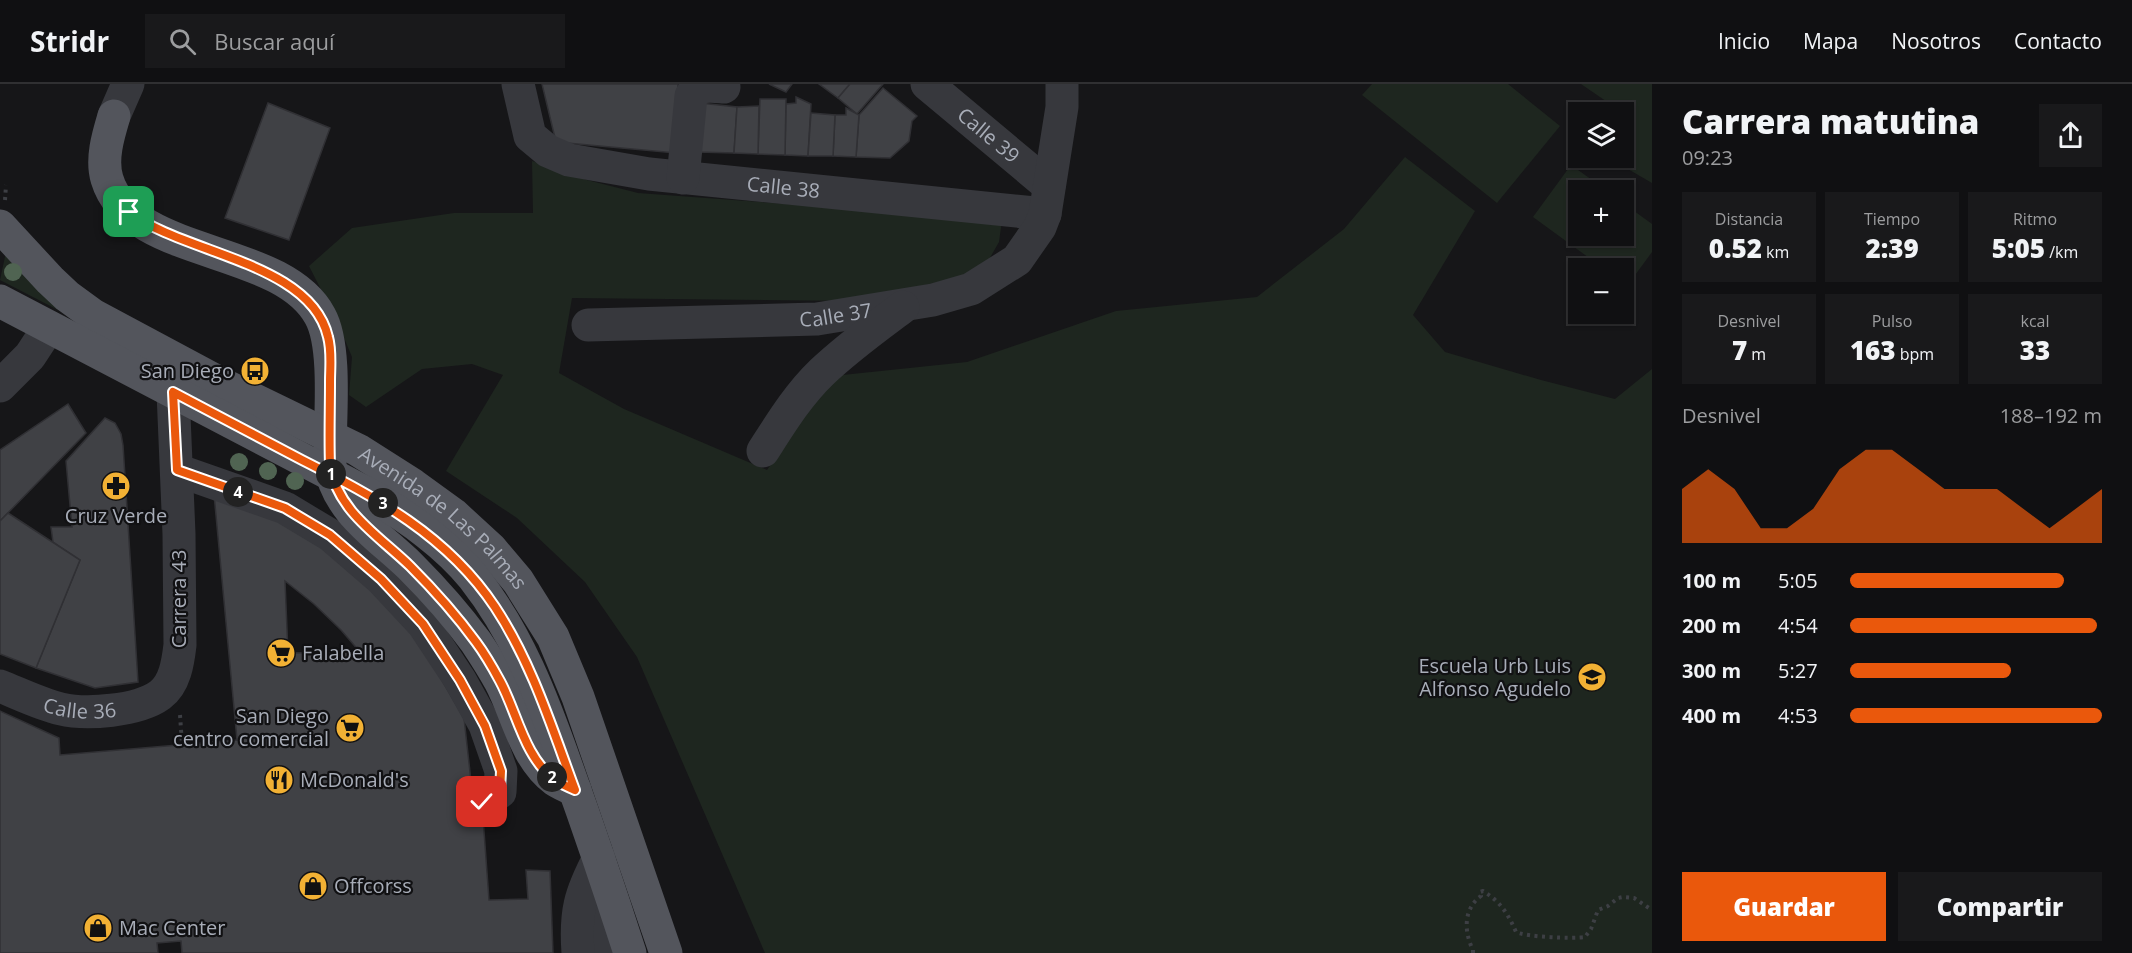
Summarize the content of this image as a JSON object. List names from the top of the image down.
{
  "streets": {
    "main road": ["Avenida de Las Palmas"],
    "street": [
      "Calle 39",
      "Calle 38",
      "Calle 37",
      "Carrera 43",
      "Calle 36"
    ]
  },
  "crossings": [
    ["Calle 39", "Calle 38"],
    ["Calle 39", "Calle 37"],
    ["Calle 38", "Calle 37"],
    ["Avenida de Las Palmas", "Carrera 43"],
    ["Carrera 43", "Calle 36"]
  ],
  "places": {
    "bus stop": ["San Diego"],
    "pharmacy": ["Cruz Verde"],
    "supermarket": ["Falabella", "San Diego centro comercial"],
    "school or university": ["Escuela Urb Luis Alfonso Agudelo"],
    "restaurant": ["McDonald's"],
    "shop": ["Offcorss", "Mac Center"]
  },
  "page": {
    "header": "Stridr",
    "search": "Buscar aquí",
    "nav": [
      "Inicio",
      "Mapa",
      "Nosotros",
      "Contacto"
    ],
    "heading": ["Carrera matutina", "09:23"],
    "map_buttons": ["+", "−"],
    "stats": [
      ["Distancia", "0.52 km"],
      ["Tiempo", "2:39"],
      ["Ritmo", "5:05 /km"],
      ["Desnivel", "7 m"],
      ["Pulso", "163 bpm"],
      ["kcal", "33"]
    ],
    "chart": ["Desnivel", "188–192 m"],
    "pins": [
      "1",
      "4",
      "3",
      "2"
    ],
    "list": [
      {
        "name": "100 m",
        "note": "5:05"
      },
      {
        "name": "200 m",
        "note": "4:54"
      },
      {
        "name": "300 m",
        "note": "5:27"
      },
      {
        "name": "400 m",
        "note": "4:53"
      }
    ],
    "buttons": ["Guardar", "Compartir"]
  }
}
